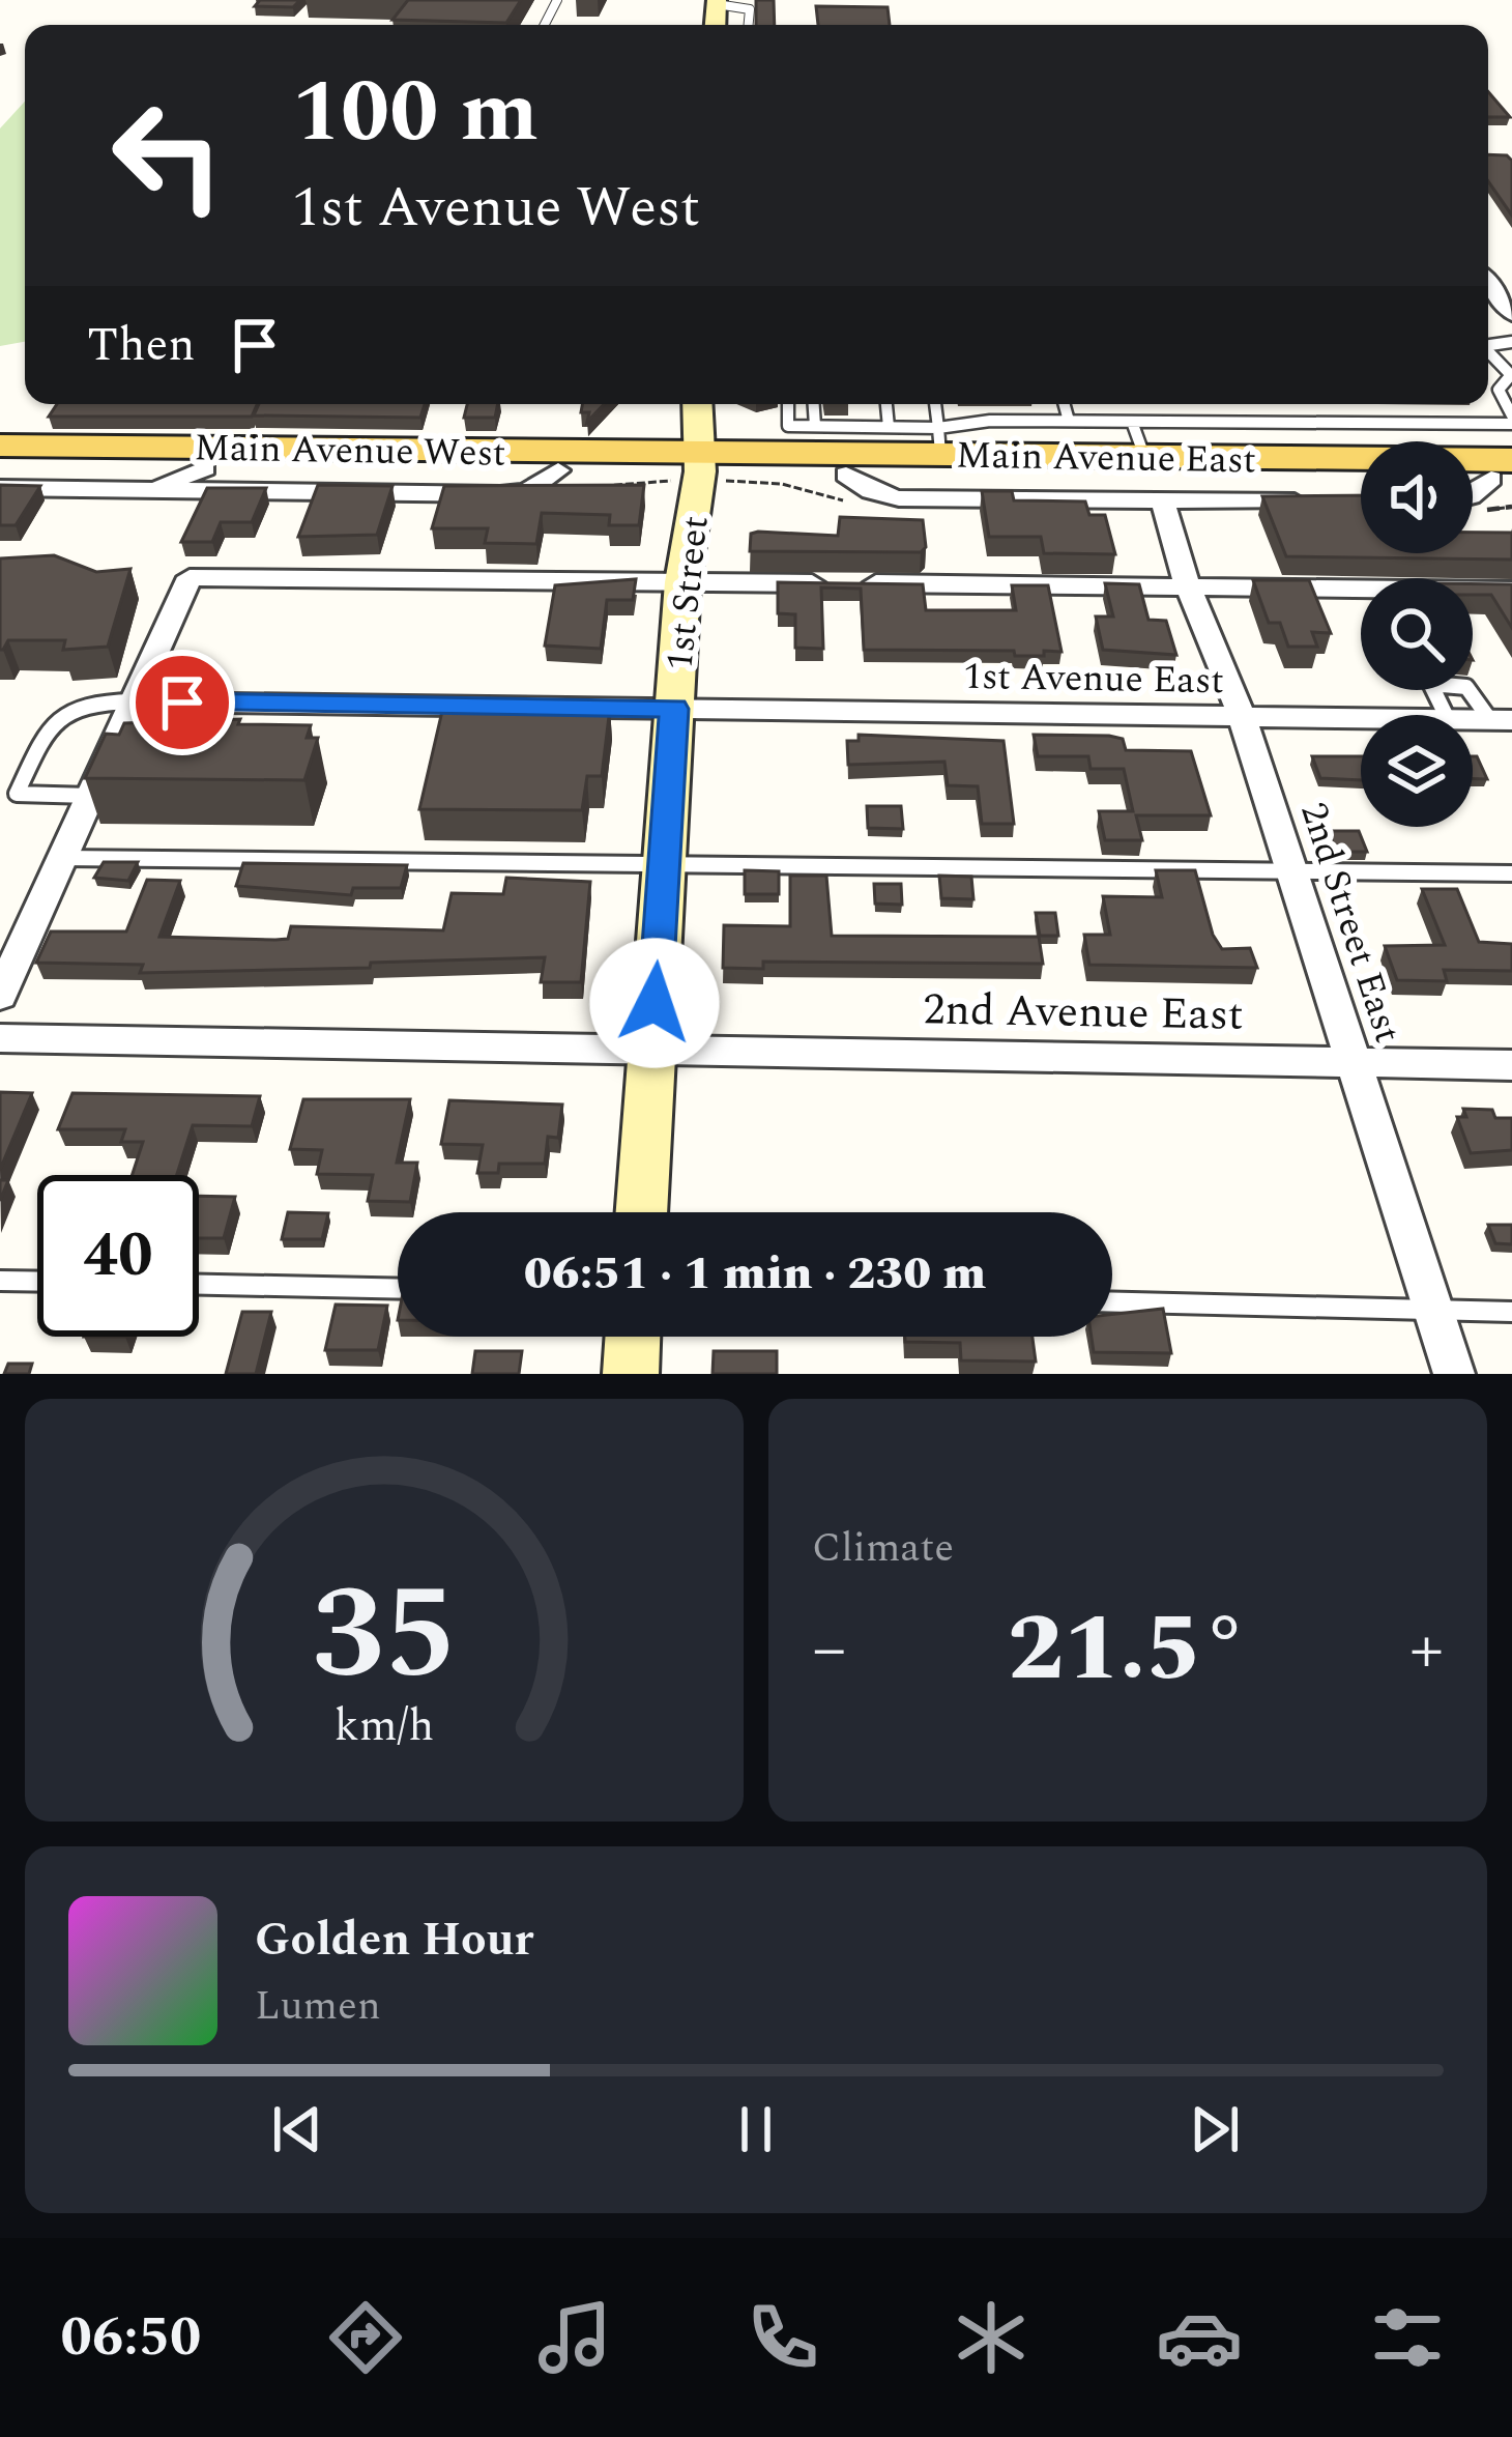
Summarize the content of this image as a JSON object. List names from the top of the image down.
{
  "streets": {
    "main road": ["Main Avenue West", "Main Avenue East"],
    "street": [
      "1st Street",
      "1st Avenue East",
      "2nd Street East",
      "2nd Avenue East"
    ]
  },
  "crossings": [
    ["Main Avenue West", "Main Avenue East"],
    ["Main Avenue West", "1st Street"],
    ["Main Avenue East", "1st Street"],
    ["1st Street", "1st Avenue East"],
    ["1st Street", "2nd Avenue East"],
    ["1st Avenue East", "2nd Street East"],
    ["2nd Street East", "2nd Avenue East"]
  ],
  "page": {
    "turn": ["100 m", "1st Avenue West"],
    "then": "Then",
    "limit": "40",
    "trip": "06:51 · 1 min · 230 m",
    "tile": "Climate",
    "heat": ["−", "21.5°", "+"],
    "song": ["Golden Hour", "Lumen"],
    "tabs": "06:50",
    "gauge": ["35", "km/h"]
  }
}
